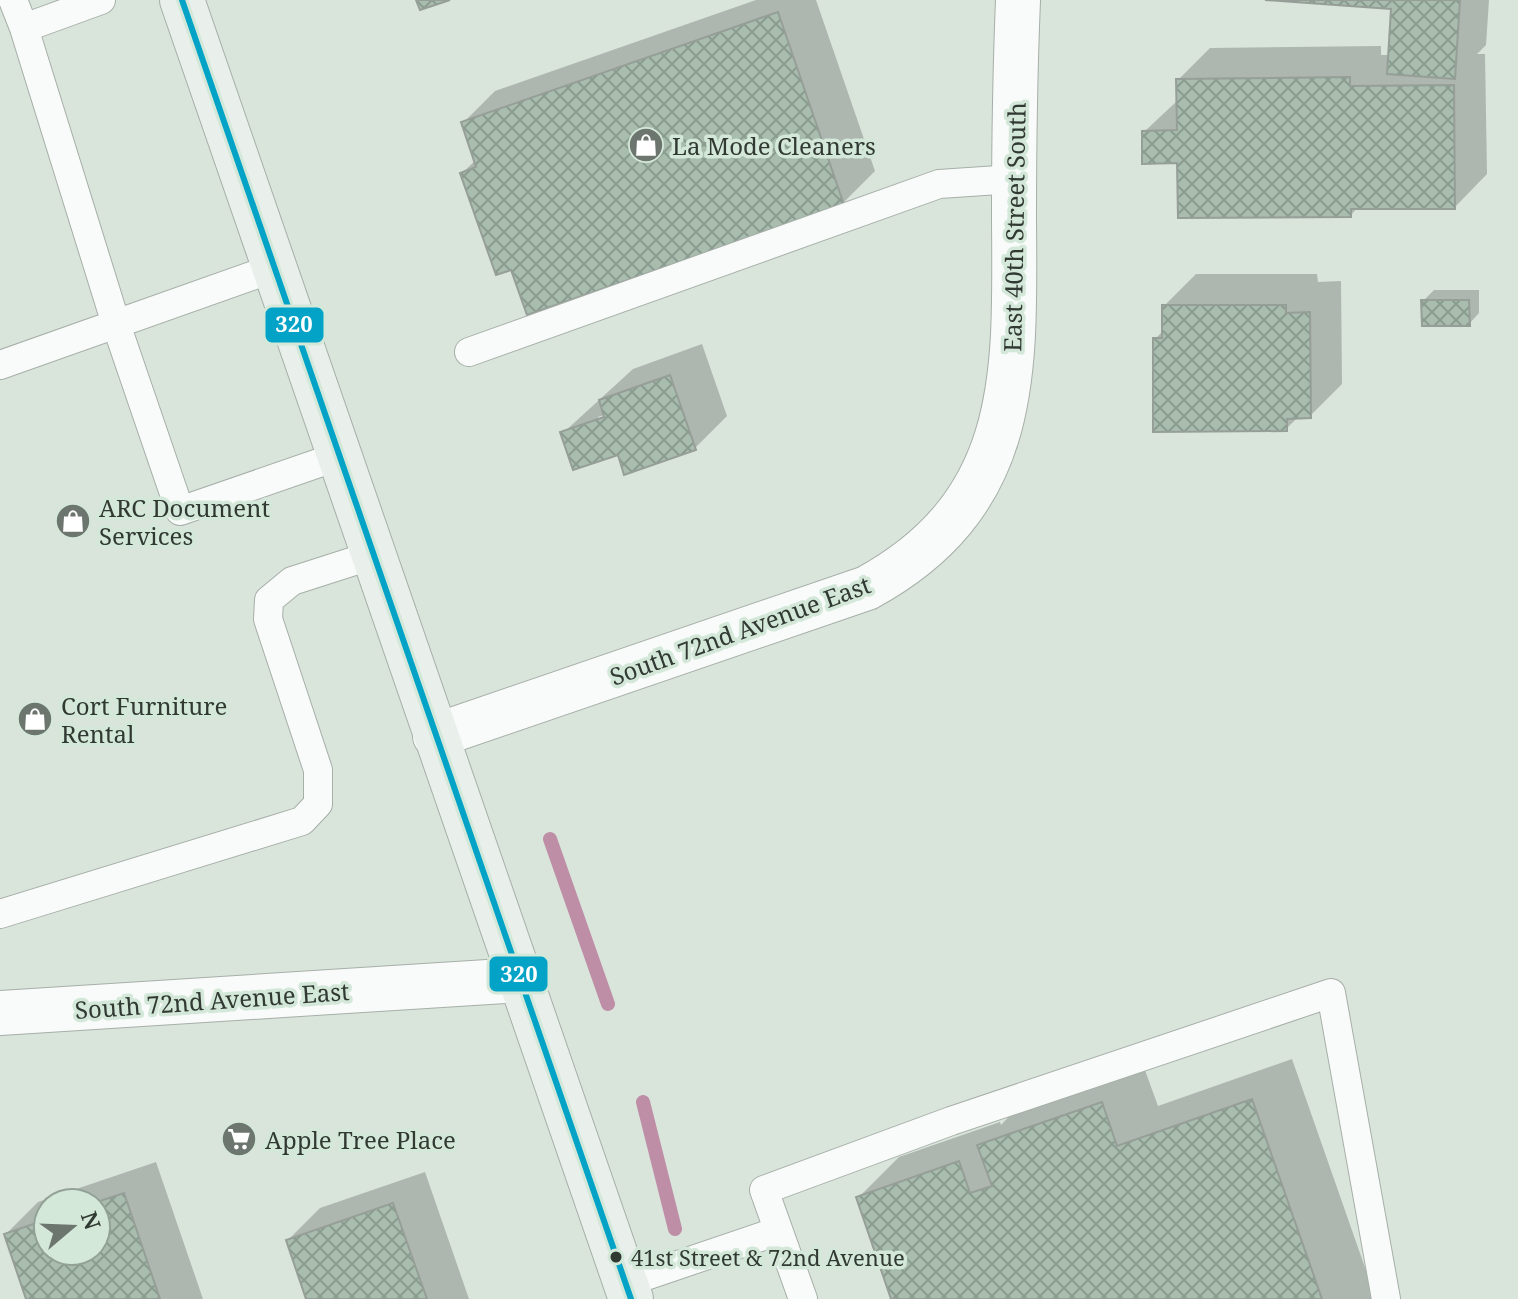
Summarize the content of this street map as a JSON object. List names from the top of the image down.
{
  "streets": {
    "street": ["East 40th Street South", "South 72nd Avenue East"]
  },
  "crossings": [
    ["East 40th Street South", "South 72nd Avenue East"]
  ],
  "places": {
    "shop": ["La Mode Cleaners", "ARC Document Services", "Cort Furniture Rental"],
    "supermarket": ["Apple Tree Place"],
    "other": ["41st Street & 72nd Avenue"]
  },
  "lines": ["transit line 320"],
  "north": "right"
}
